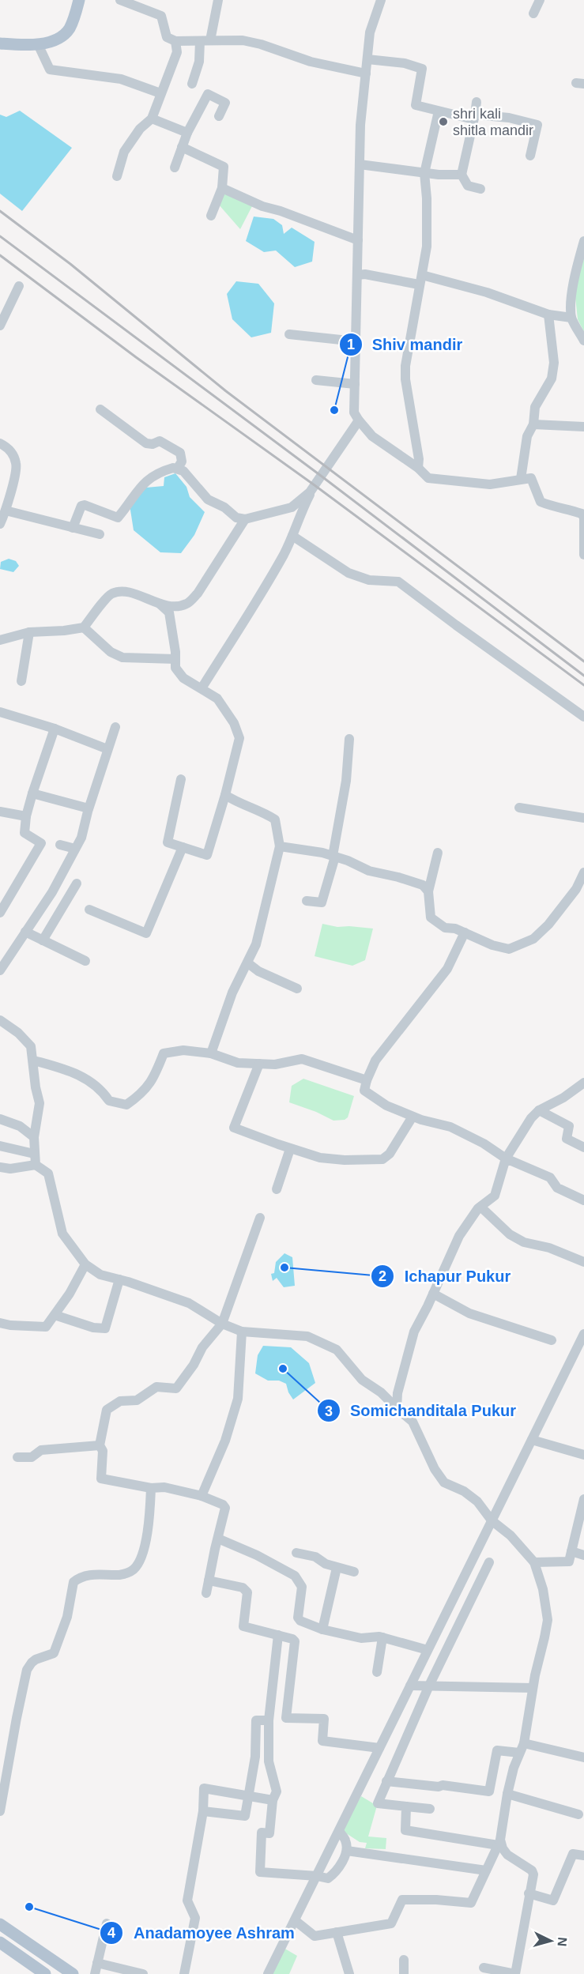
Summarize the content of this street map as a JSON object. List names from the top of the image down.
{
  "places": [
    "shri kali shitla mandir",
    "Shiv mandir",
    "Ichapur Pukur",
    "Somichanditala Pukur",
    "Anadamoyee Ashram"
  ],
  "north": "right"
}
